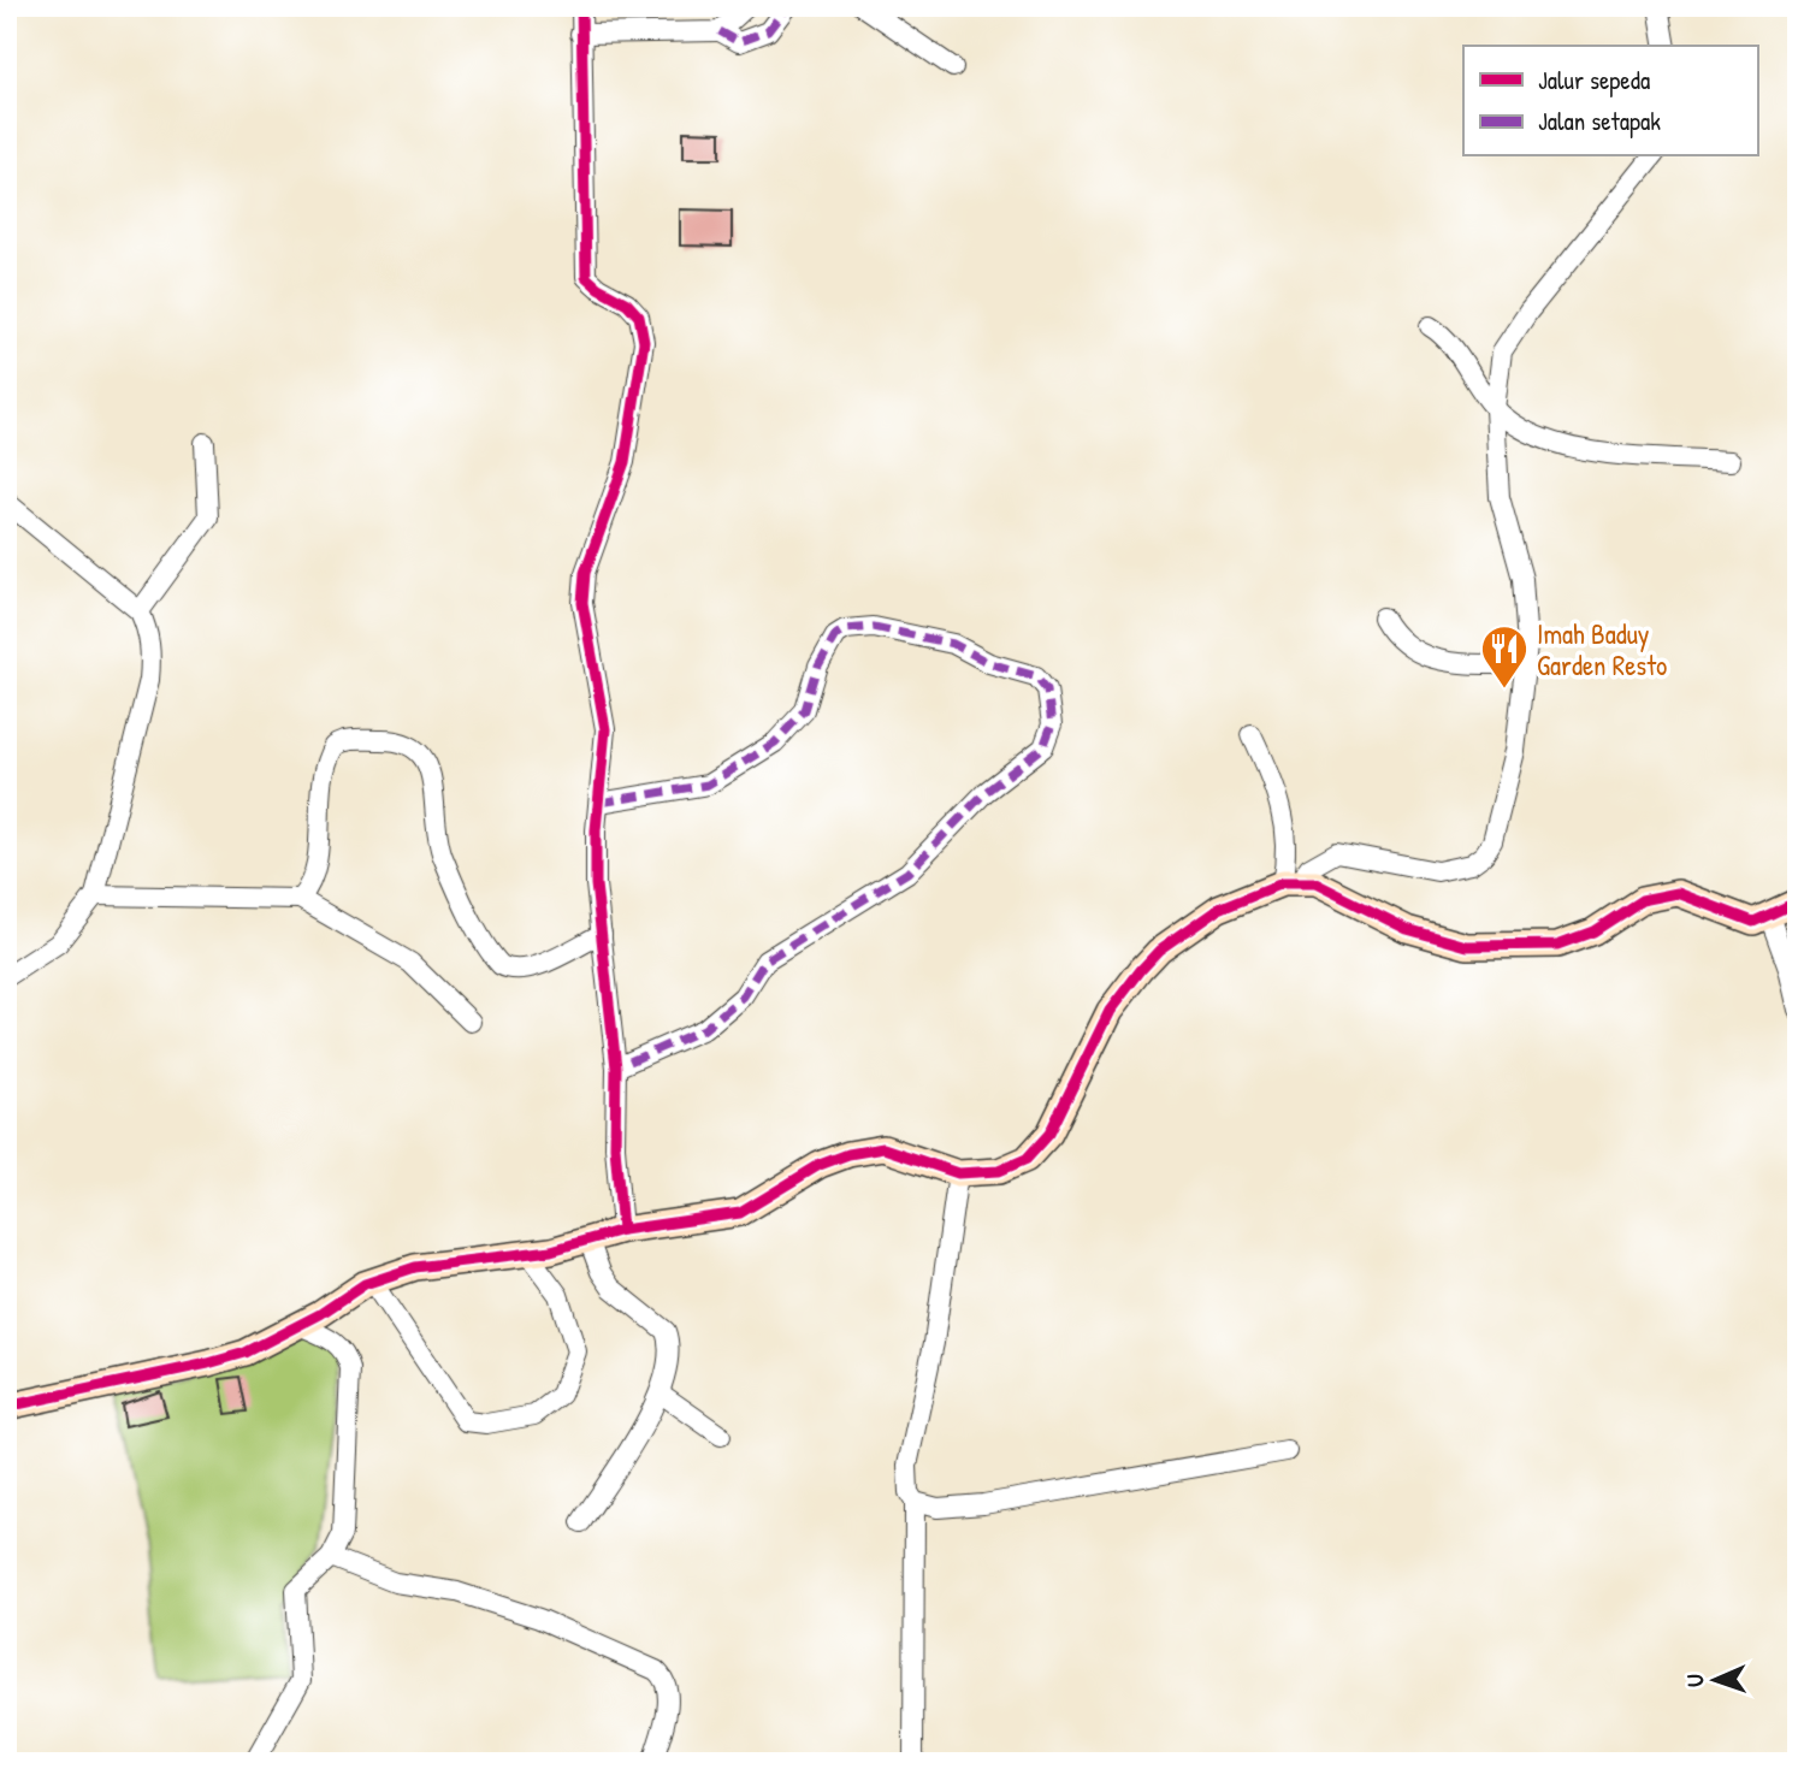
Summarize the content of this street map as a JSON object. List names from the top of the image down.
{
  "places": {
    "restaurant": ["Imah Baduy Garden Resto"]
  },
  "legend": ["Jalur sepeda", "Jalan setapak"],
  "north": "left"
}
